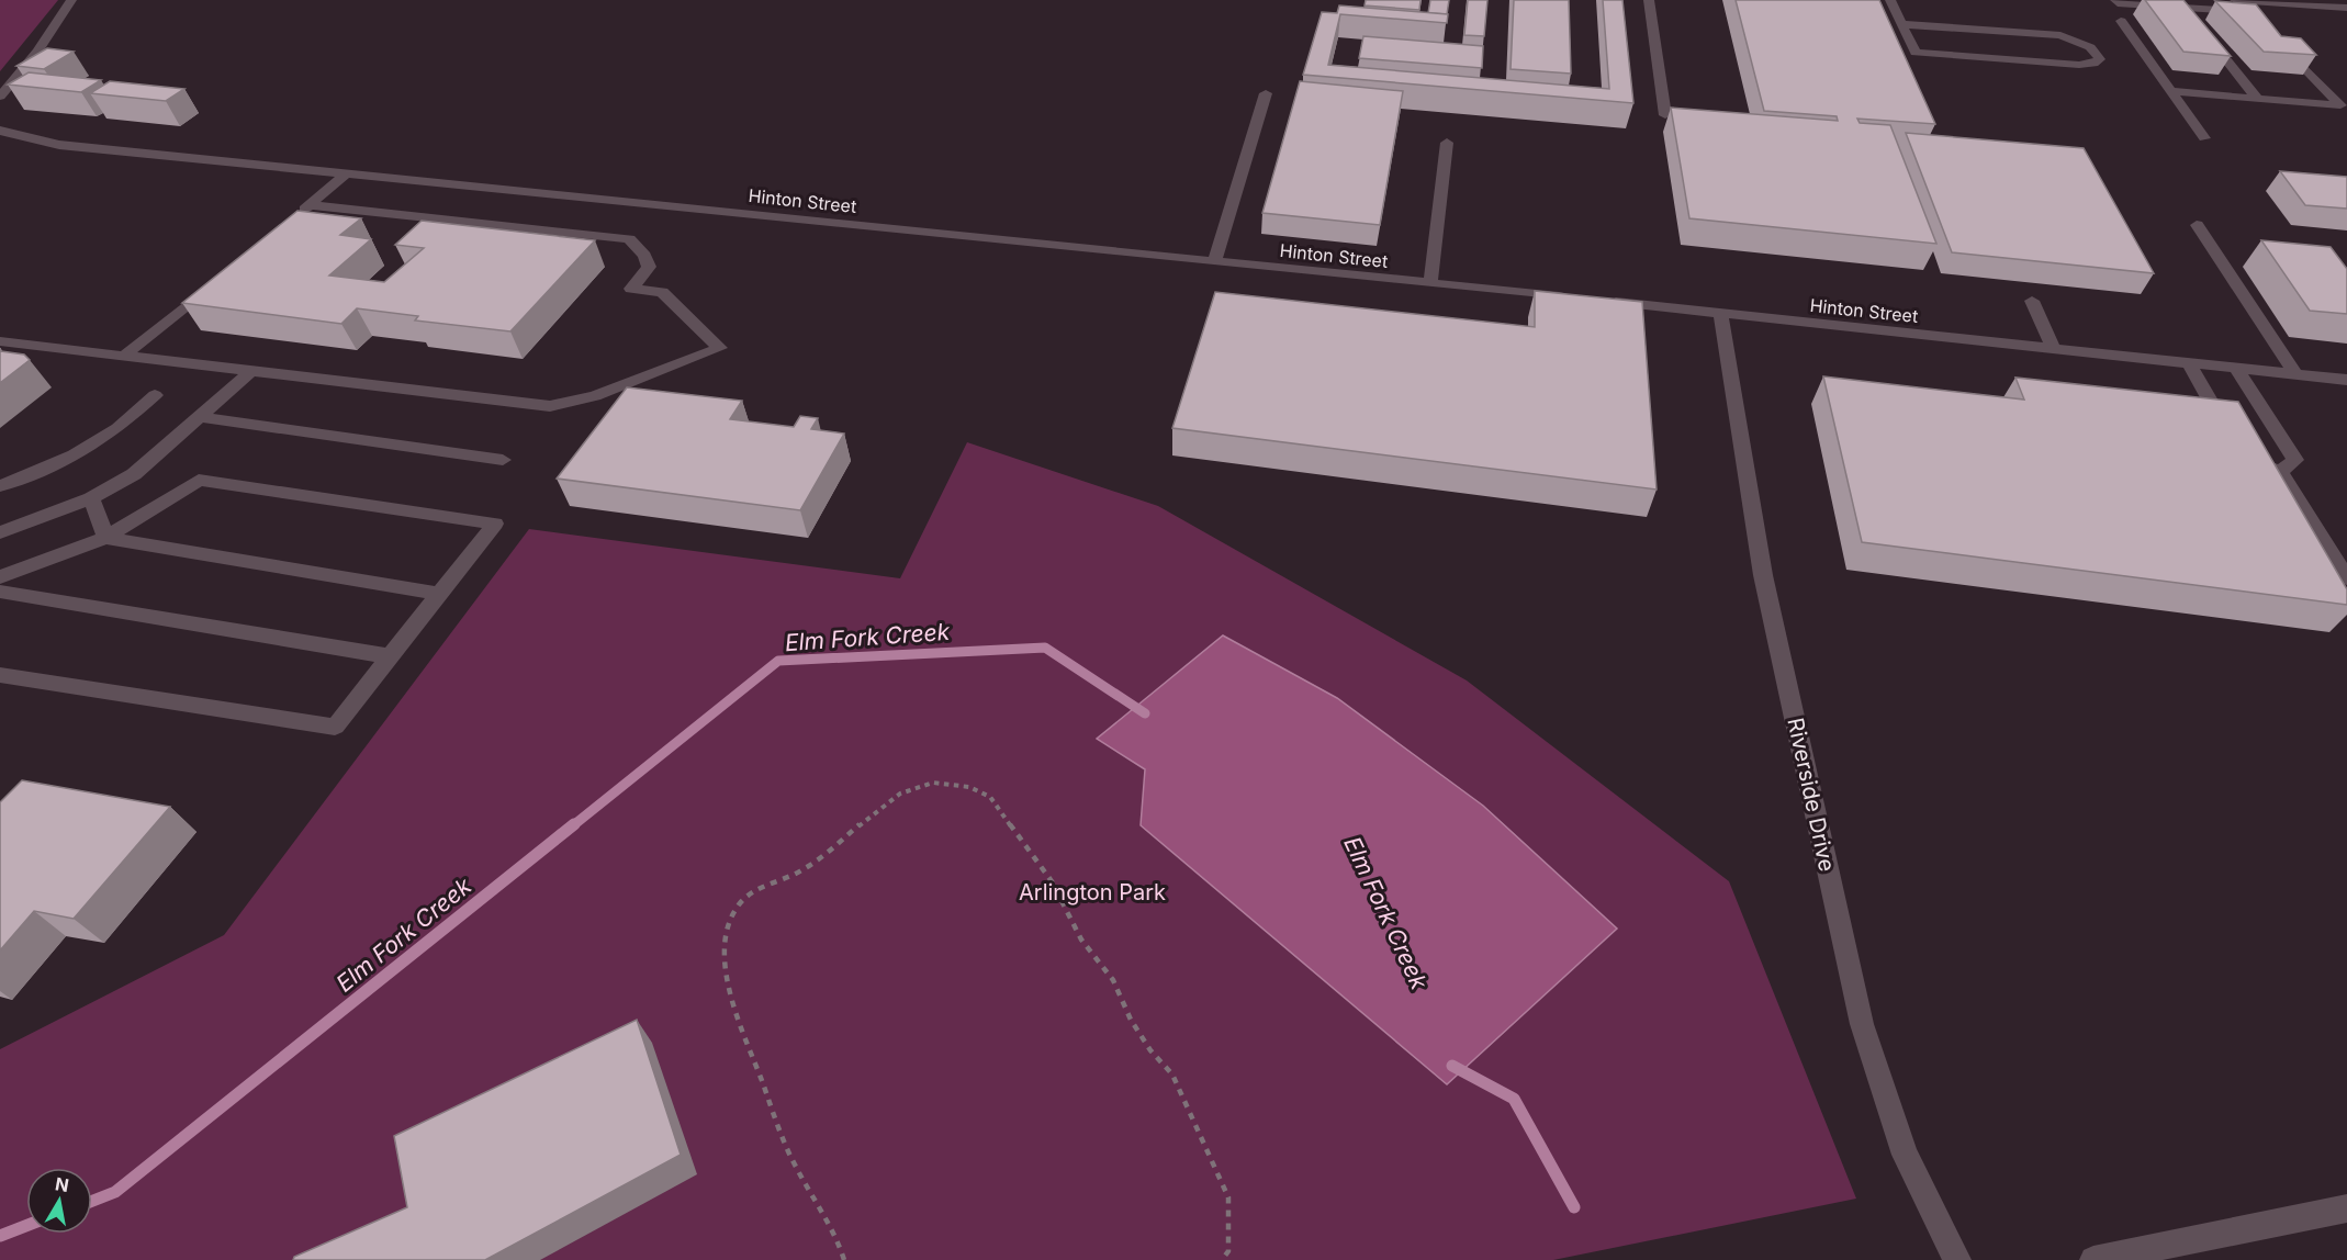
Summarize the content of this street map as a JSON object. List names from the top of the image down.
{
  "streets": {
    "street": ["Hinton Street", "Riverside Drive"]
  },
  "crossings": [
    ["Hinton Street", "Riverside Drive"]
  ],
  "water": ["Elm Fork Creek"],
  "parks": ["Arlington Park"],
  "north": "top"
}
